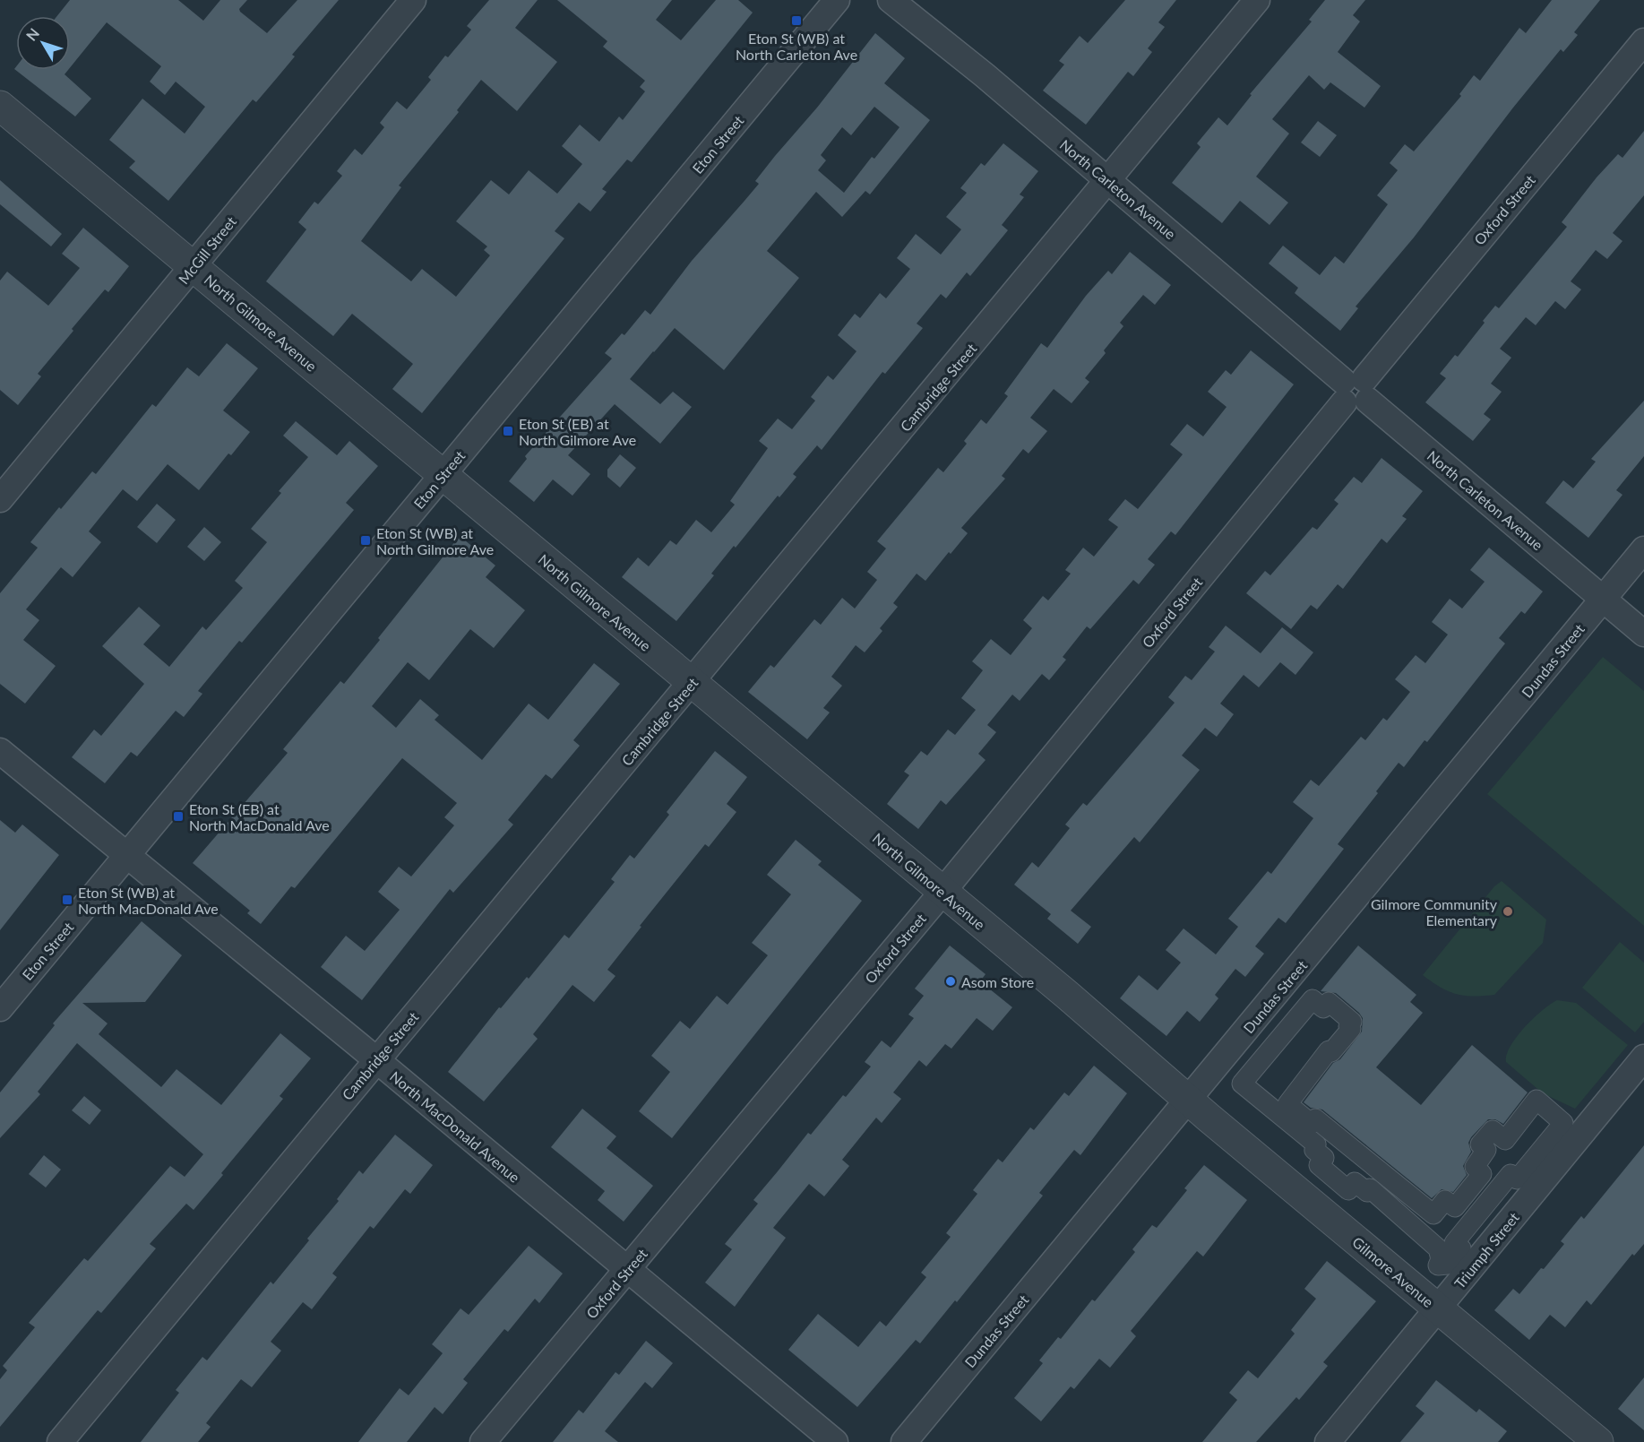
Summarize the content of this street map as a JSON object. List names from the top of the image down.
{
  "streets": {
    "street": [
      "Eton Street",
      "North Carleton Avenue",
      "Oxford Street",
      "McGill Street",
      "North Gilmore Avenue",
      "Cambridge Street",
      "Dundas Street",
      "North MacDonald Avenue",
      "Triumph Street",
      "Gilmore Avenue"
    ]
  },
  "crossings": [
    ["Eton Street", "North Gilmore Avenue"],
    ["Eton Street", "North MacDonald Avenue"],
    ["North Carleton Avenue", "Oxford Street"],
    ["North Carleton Avenue", "Cambridge Street"],
    ["North Carleton Avenue", "Dundas Street"],
    ["Oxford Street", "North Gilmore Avenue"],
    ["Oxford Street", "North MacDonald Avenue"],
    ["McGill Street", "North Gilmore Avenue"],
    ["North Gilmore Avenue", "Cambridge Street"],
    ["North Gilmore Avenue", "Dundas Street"],
    ["North Gilmore Avenue", "Gilmore Avenue"],
    ["Cambridge Street", "North MacDonald Avenue"],
    ["Dundas Street", "Gilmore Avenue"],
    ["Triumph Street", "Gilmore Avenue"]
  ],
  "places": {
    "transit": [
      "Eton St (WB) at North Carleton Ave",
      "Eton St (EB) at North Gilmore Ave",
      "Eton St (WB) at North Gilmore Ave",
      "Eton St (EB) at North MacDonald Ave",
      "Eton St (WB) at North MacDonald Ave"
    ],
    "other": ["Gilmore Community Elementary", "Asom Store"]
  },
  "north": "top left"
}
